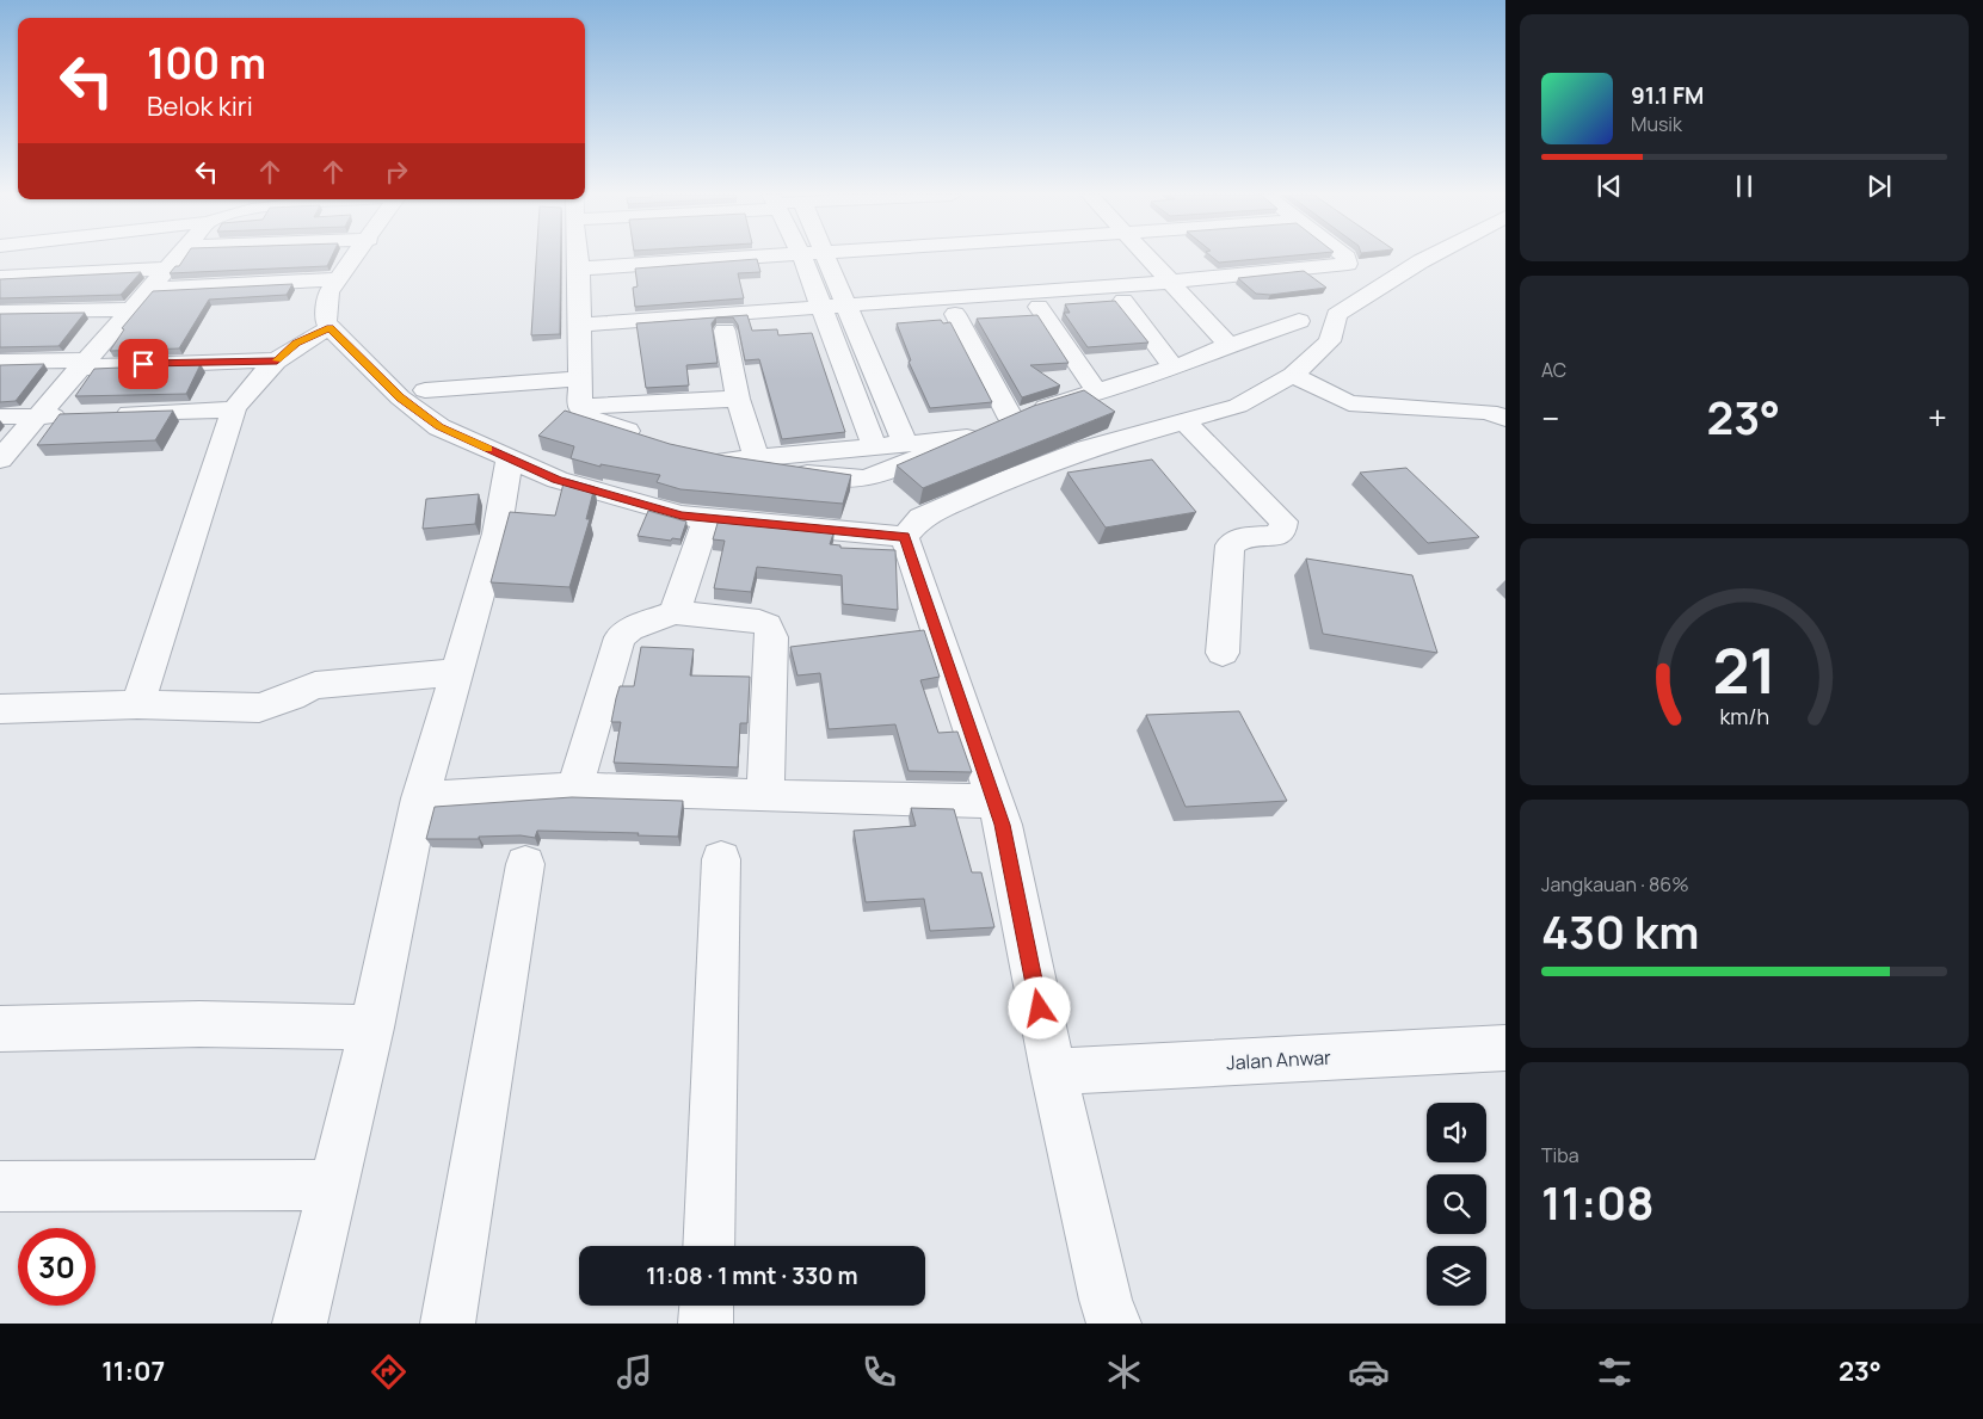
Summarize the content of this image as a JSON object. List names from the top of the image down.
{
  "streets": {
    "street": ["Jalan Anwar"]
  },
  "page": {
    "turn": ["100 m", "Belok kiri"],
    "song": ["91.1 FM", "Musik"],
    "tile": [
      "AC",
      ["Jangkauan · 86%", "430 km"],
      ["Tiba", "11:08"]
    ],
    "heat": ["−", "23°", "+"],
    "limit": "30",
    "trip": "11:08 · 1 mnt · 330 m",
    "tabs": ["11:07", "23°"],
    "gauge": ["21", "km/h"]
  }
}
